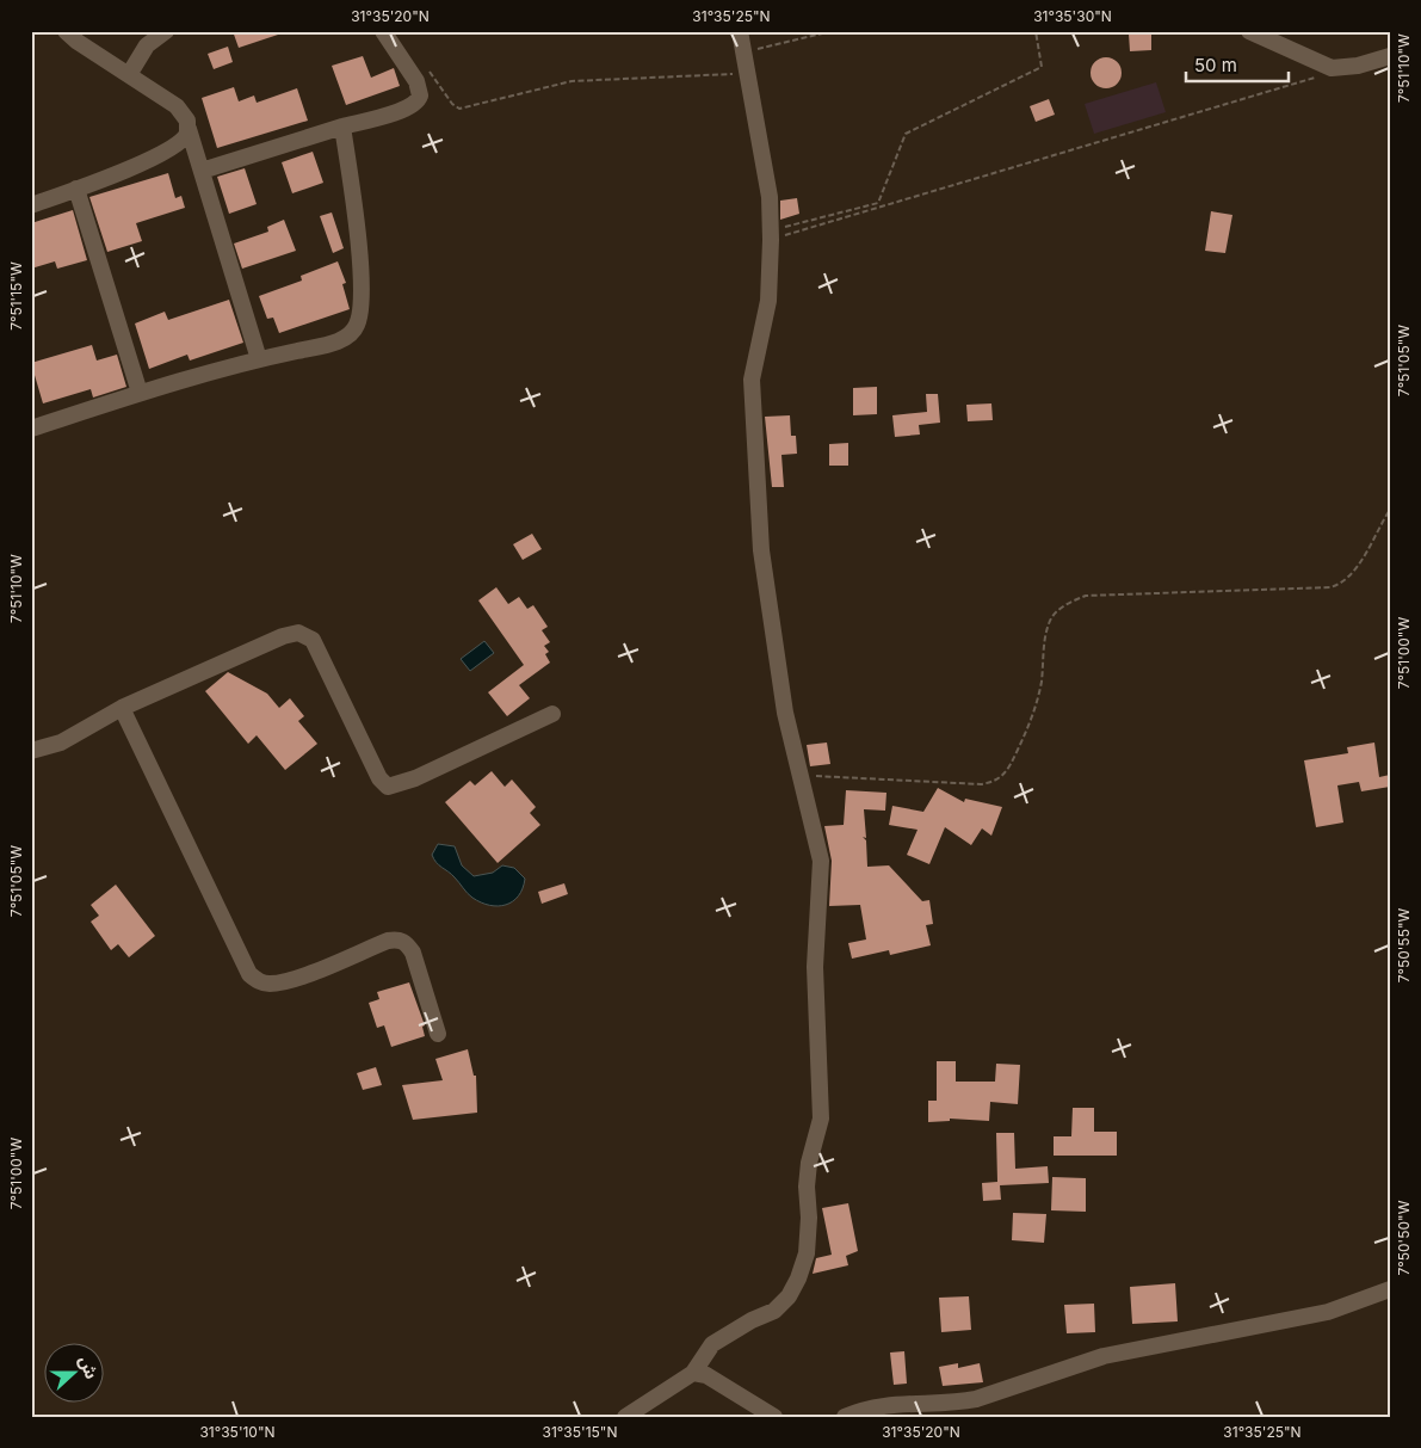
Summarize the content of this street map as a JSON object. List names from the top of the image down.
{
  "scale_bar": "50 m",
  "north": "right",
  "coordinates": [
    "31°35'20\"N",
    "31°35'25\"N",
    "31°35'30\"N",
    "7°51'10\"W",
    "7°51'15\"W",
    "7°51'05\"W",
    "7°51'00\"W",
    "7°50'55\"W",
    "7°50'50\"W",
    "31°35'10\"N",
    "31°35'15\"N"
  ]
}
